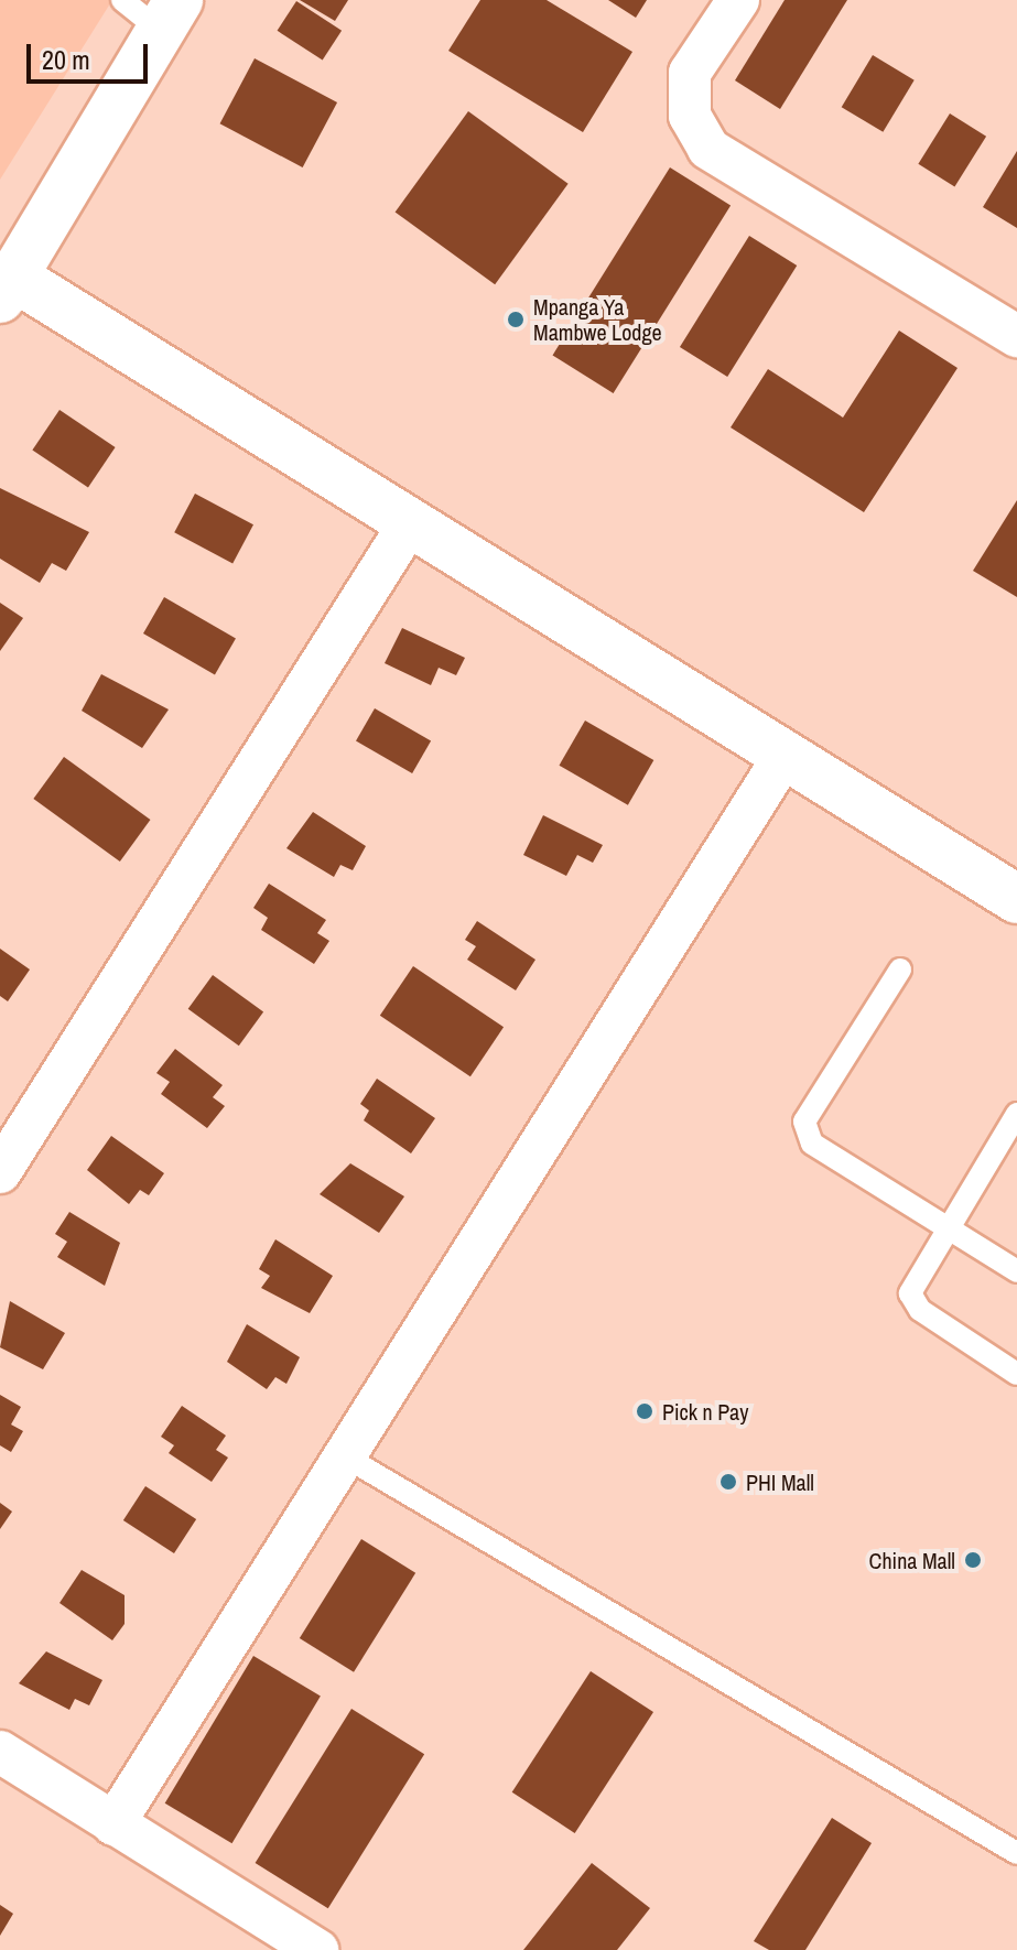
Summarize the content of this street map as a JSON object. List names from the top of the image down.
{
  "places": [
    "Mpanga Ya Mambwe Lodge",
    "Pick n Pay",
    "PHI Mall",
    "China Mall"
  ],
  "scale_bar": "20 m"
}
